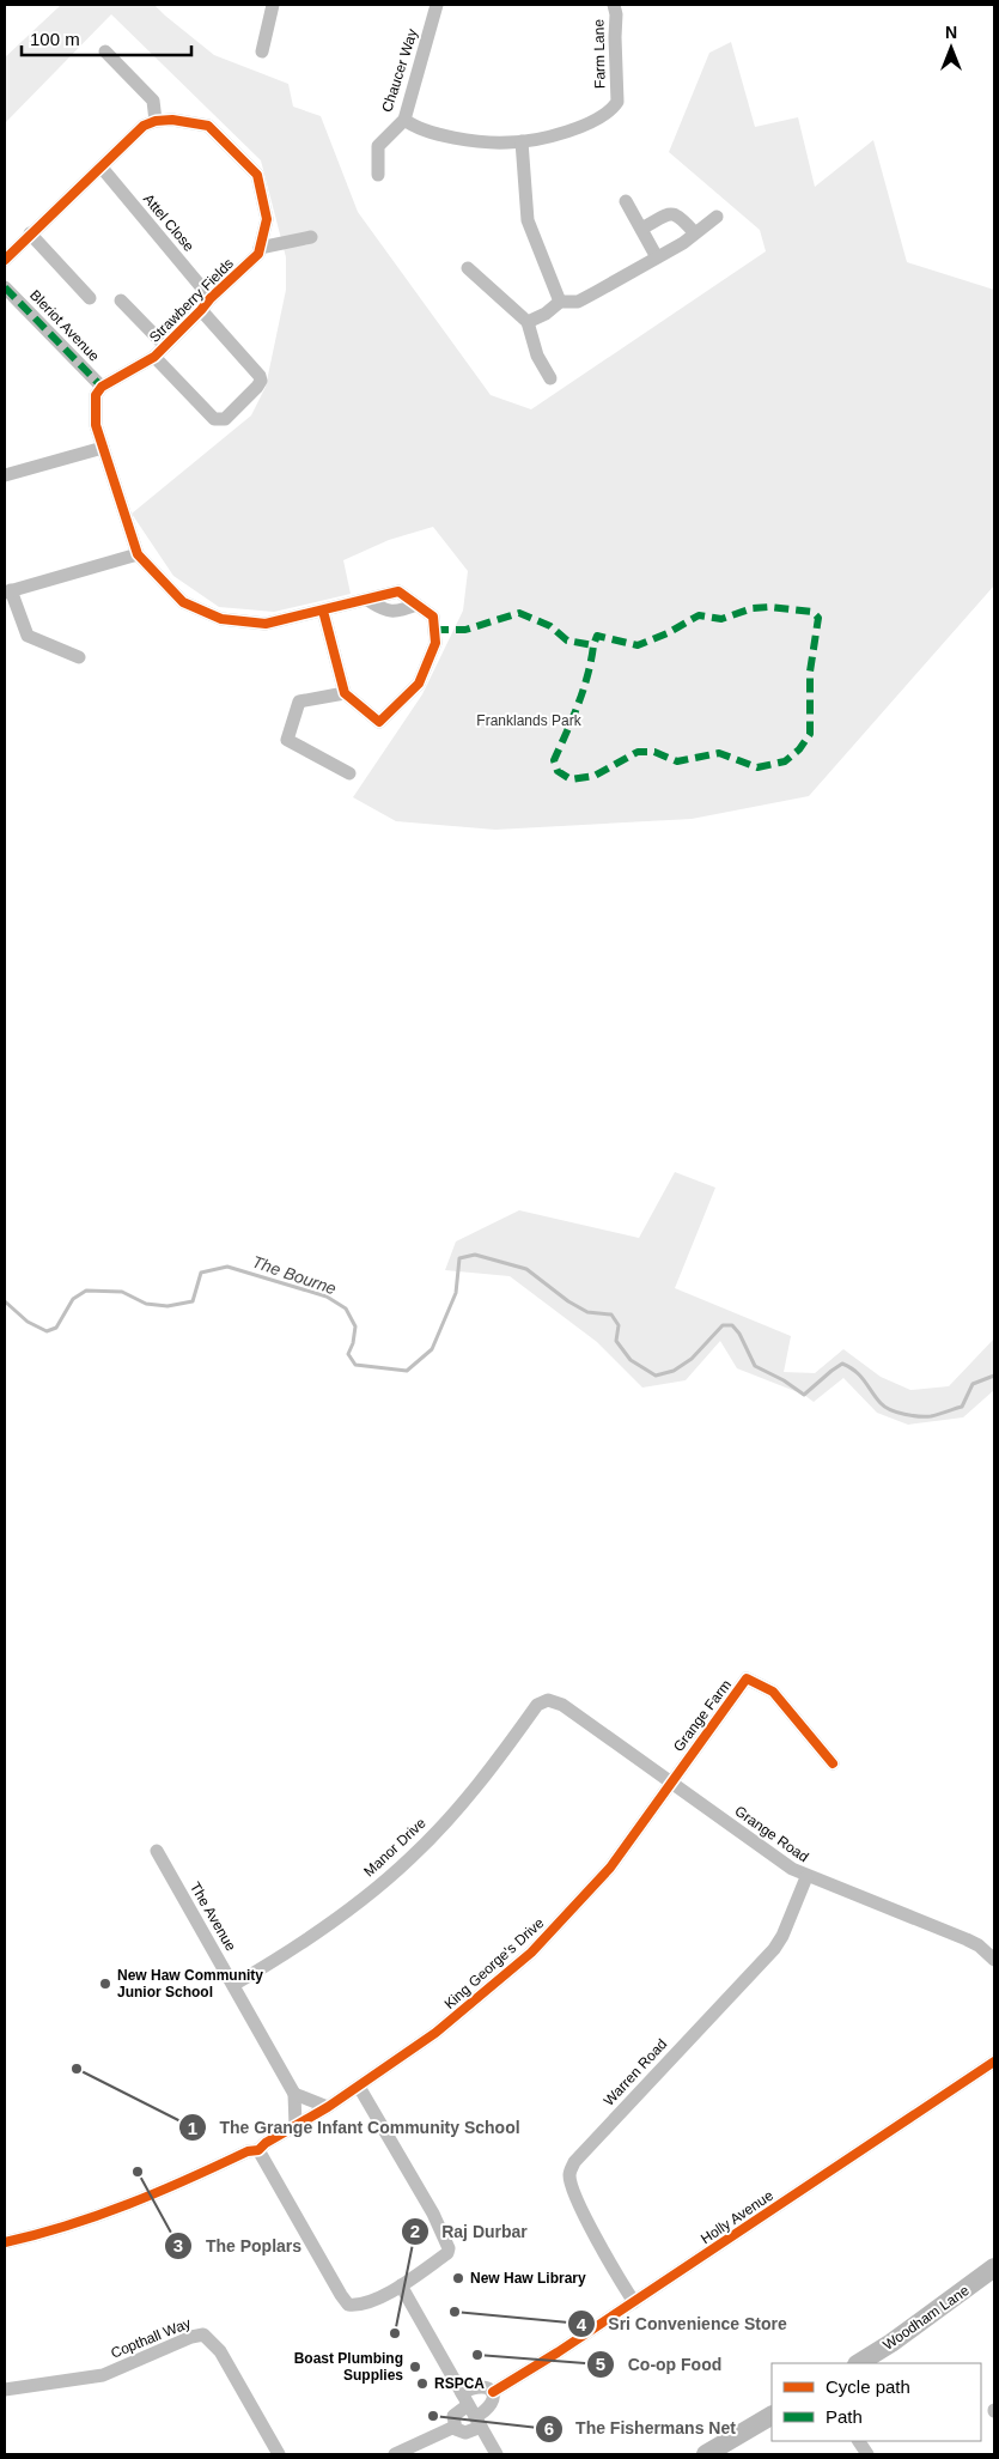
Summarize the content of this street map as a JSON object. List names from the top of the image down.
{
  "streets": {
    "main road": ["Woodham Lane"],
    "street": [
      "Farm Lane",
      "Chaucer Way",
      "Attel Close",
      "Strawberry Fields",
      "Bleriot Avenue",
      "Grange Farm",
      "Grange Road",
      "Manor Drive",
      "The Avenue",
      "King George's Drive",
      "Warren Road",
      "Holly Avenue",
      "Copthall Way"
    ]
  },
  "crossings": [
    ["Attel Close", "Strawberry Fields"],
    ["Strawberry Fields", "Bleriot Avenue"],
    ["Grange Farm", "Grange Road"],
    ["Grange Farm", "King George's Drive"],
    ["Grange Road", "Manor Drive"],
    ["Grange Road", "King George's Drive"],
    ["Grange Road", "Warren Road"],
    ["Manor Drive", "The Avenue"],
    ["The Avenue", "King George's Drive"],
    ["Warren Road", "Holly Avenue"]
  ],
  "water": ["The Bourne"],
  "parks": ["Franklands Park"],
  "places": [
    "New Haw Community Junior School",
    "The Grange Infant Community School",
    "The Poplars",
    "New Haw Library",
    "Sri Convenience Store",
    "Raj Durbar",
    "Co-op Food",
    "Boast Plumbing Supplies",
    "RSPCA",
    "The Fishermans Net"
  ],
  "legend": ["Cycle path", "Path"],
  "scale_bar": "100 m",
  "north": "top"
}
